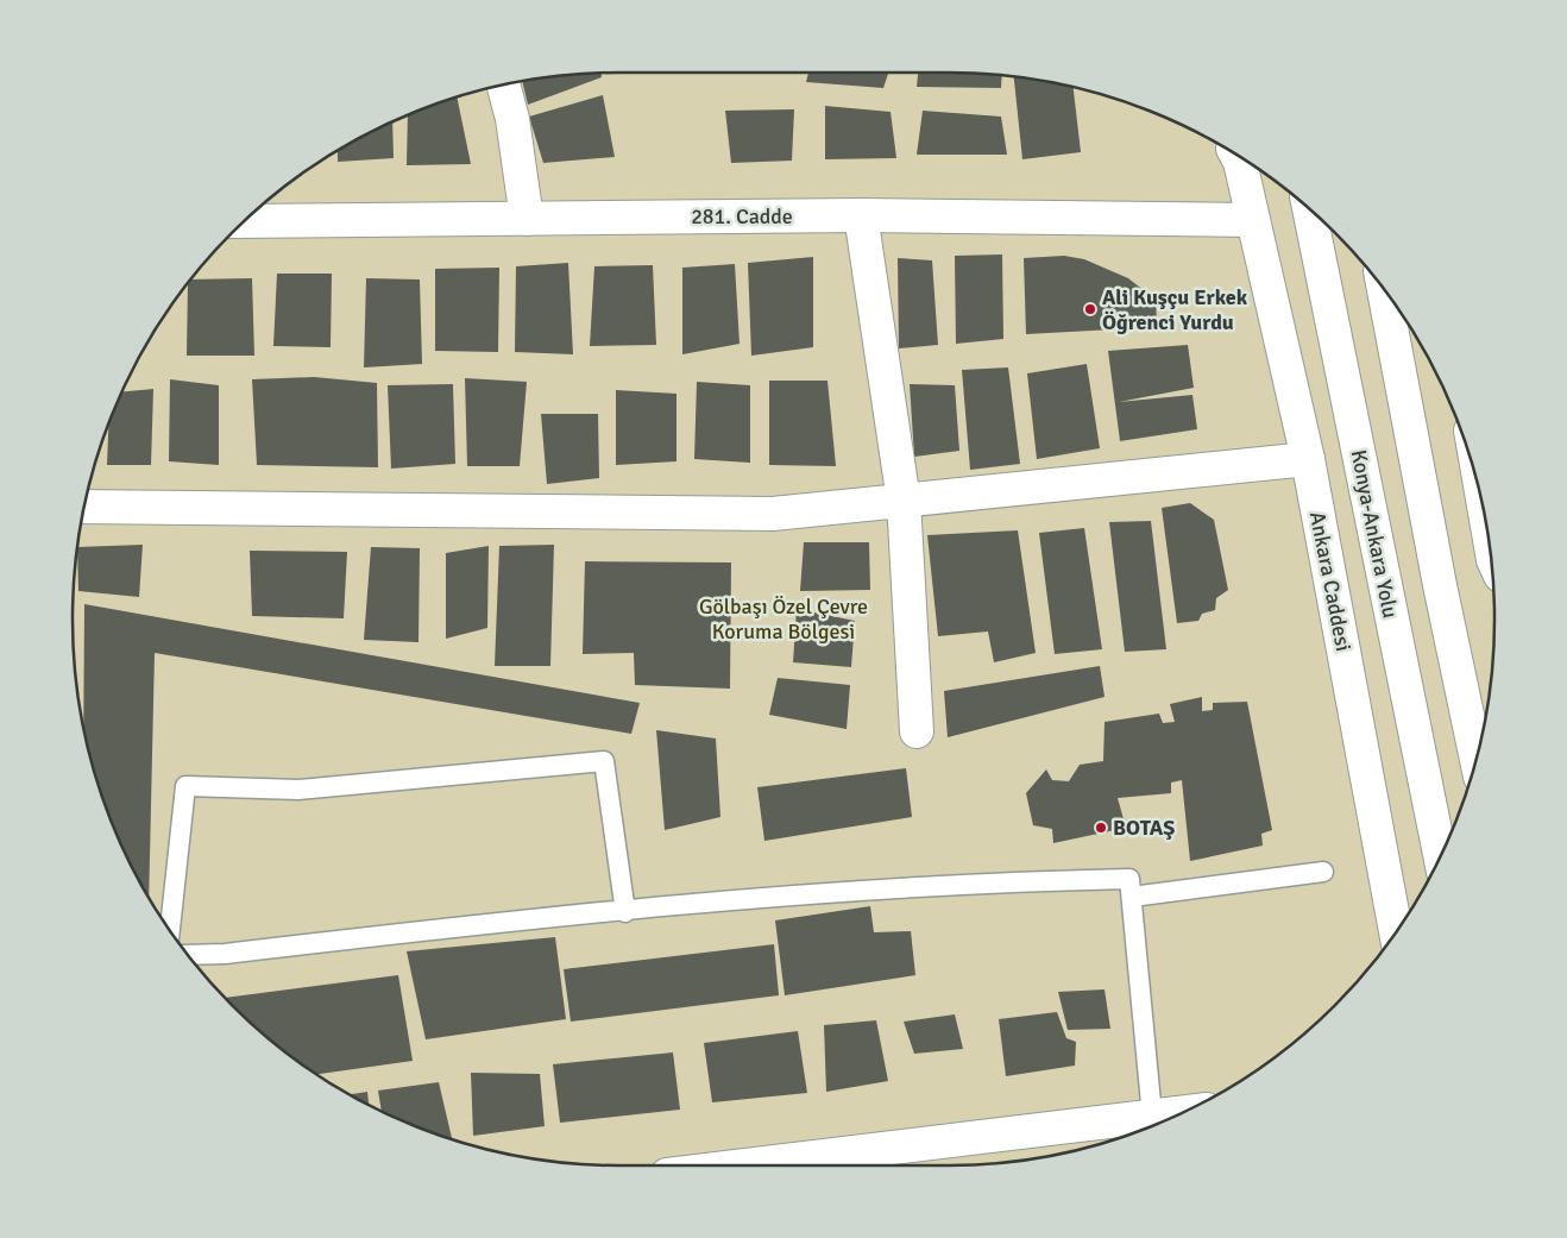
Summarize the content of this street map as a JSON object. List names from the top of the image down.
{
  "streets": {
    "main road": ["281. Cadde", "Konya-Ankara Yolu", "Ankara Caddesi"]
  },
  "crossings": [
    ["281. Cadde", "Ankara Caddesi"]
  ],
  "parks": ["Gölbaşı Özel Çevre Koruma Bölgesi"],
  "places": ["Ali Kuşçu Erkek Öğrenci Yurdu", "BOTAŞ"]
}
